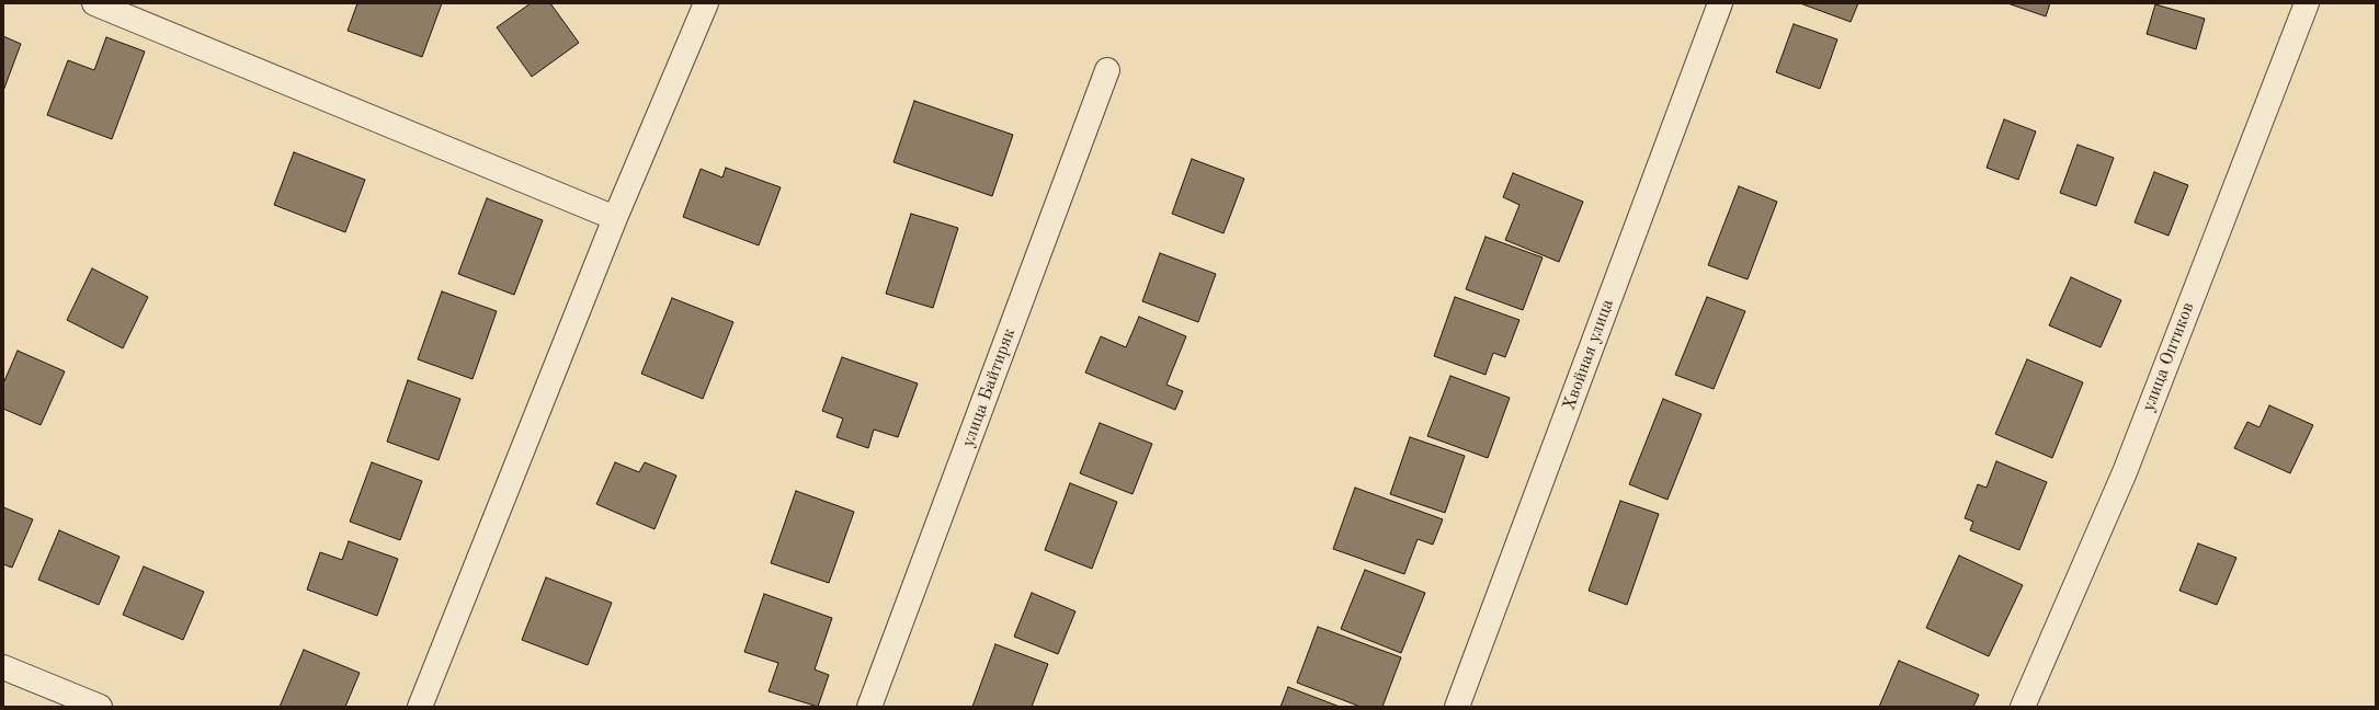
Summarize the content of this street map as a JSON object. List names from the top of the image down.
{
  "streets": {
    "street": ["Хвойная улица", "улица Оптиков", "улица Байтиряк"]
  }
}
